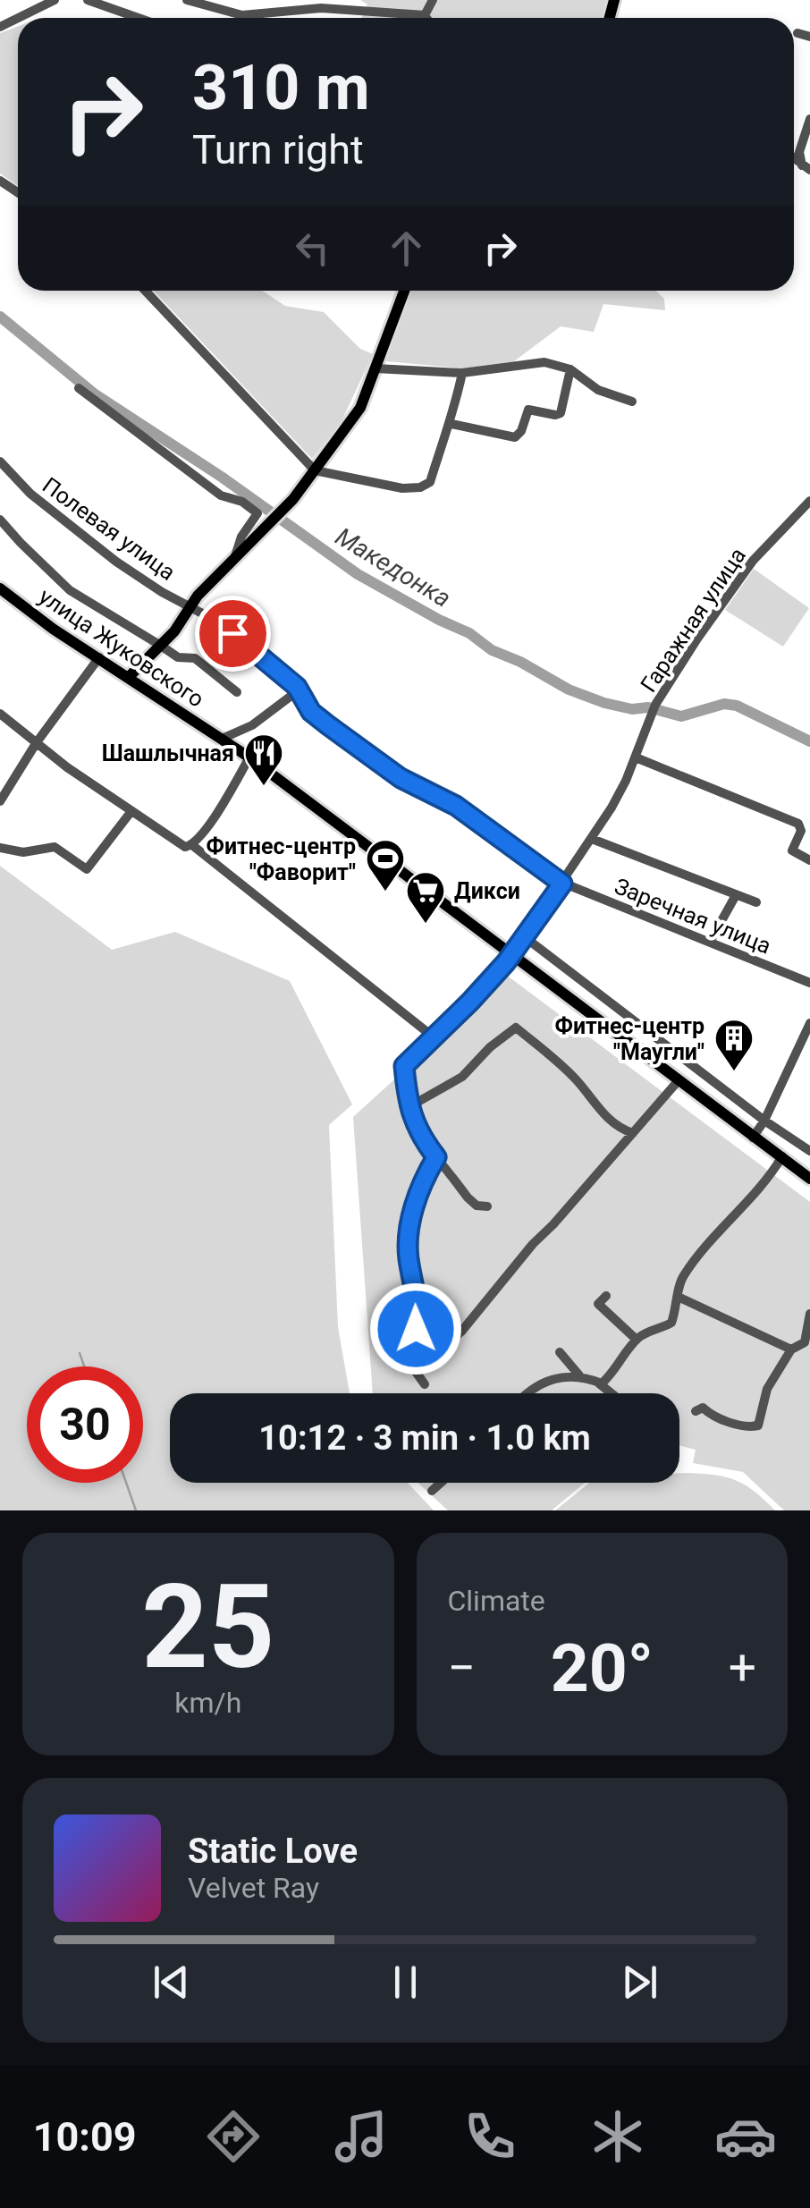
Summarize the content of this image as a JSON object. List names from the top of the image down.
{
  "streets": {
    "main road": ["улица Жуковского"],
    "street": ["Полевая улица", "Гаражная улица", "Заречная улица"]
  },
  "crossings": [
    ["Полевая улица", "Гаражная улица"],
    ["Полевая улица", "Заречная улица"],
    ["Гаражная улица", "улица Жуковского"],
    ["Гаражная улица", "Заречная улица"]
  ],
  "water": ["Македонка"],
  "places": {
    "restaurant": ["Шашлычная"],
    "sports": ["Фитнес-центр \"Фаворит\""],
    "supermarket": ["Дикси"],
    "building": ["Фитнес-центр \"Маугли\""]
  },
  "page": {
    "turn": ["310 m", "Turn right"],
    "limit": "30",
    "trip": "10:12 · 3 min · 1.0 km",
    "tile": [
      ["25", "km/h"],
      "Climate"
    ],
    "heat": ["−", "20°", "+"],
    "song": ["Static Love", "Velvet Ray"],
    "tabs": "10:09"
  }
}
